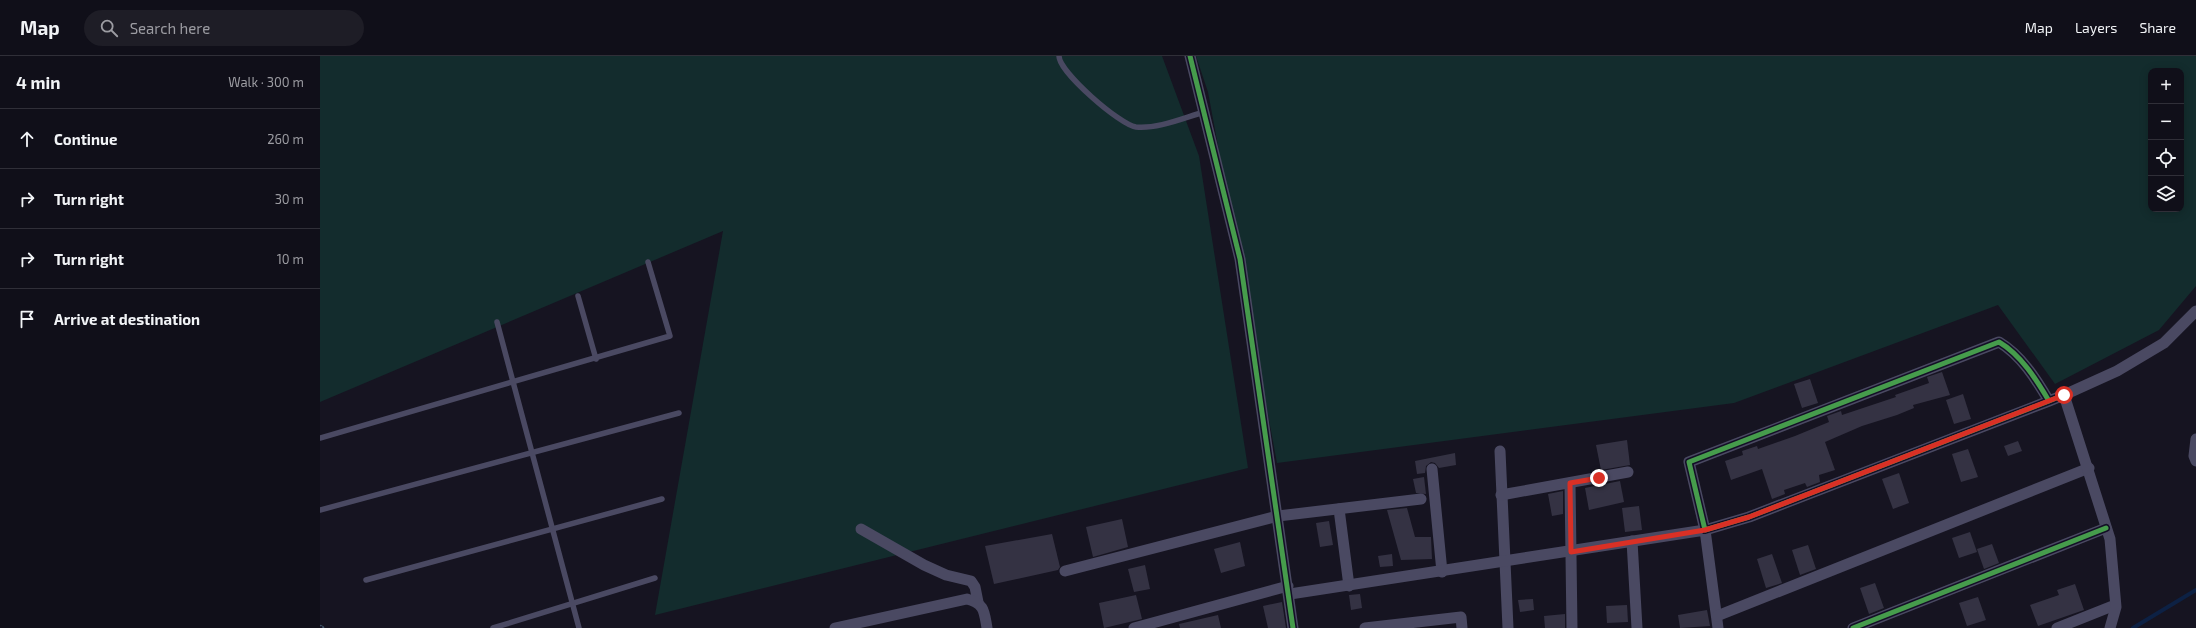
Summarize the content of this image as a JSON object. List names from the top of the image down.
{
  "page": {
    "header": "Map",
    "search": "Search here",
    "nav": ["Map", "Layers", "Share"],
    "heading": ["4 min", "Walk · 300 m"],
    "map_buttons": ["+", "−"],
    "list": [
      ["Continue", "260 m"],
      ["Turn right", "30 m"],
      ["Turn right", "10 m"],
      "Arrive at destination"
    ]
  }
}
